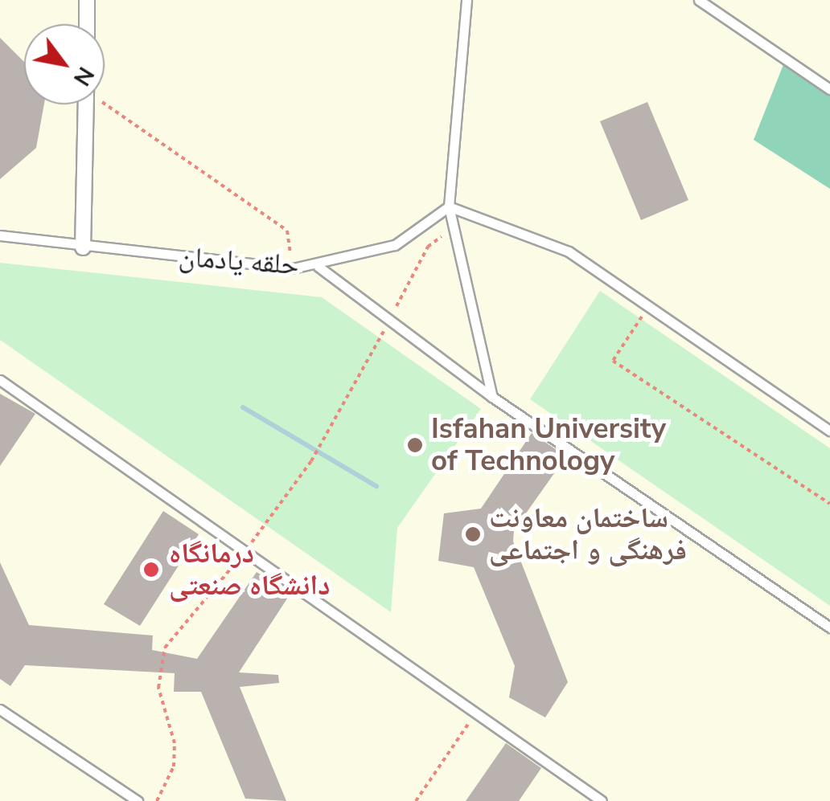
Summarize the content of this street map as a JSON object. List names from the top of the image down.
{
  "streets": {
    "lane": ["حلقه یادمان"]
  },
  "places": ["Isfahan University of Technology", "ساختمان معاونت فرهنگی و اجتماعی", "درمانگاه دانشگاه صنعتی"],
  "north": "bottom right"
}
